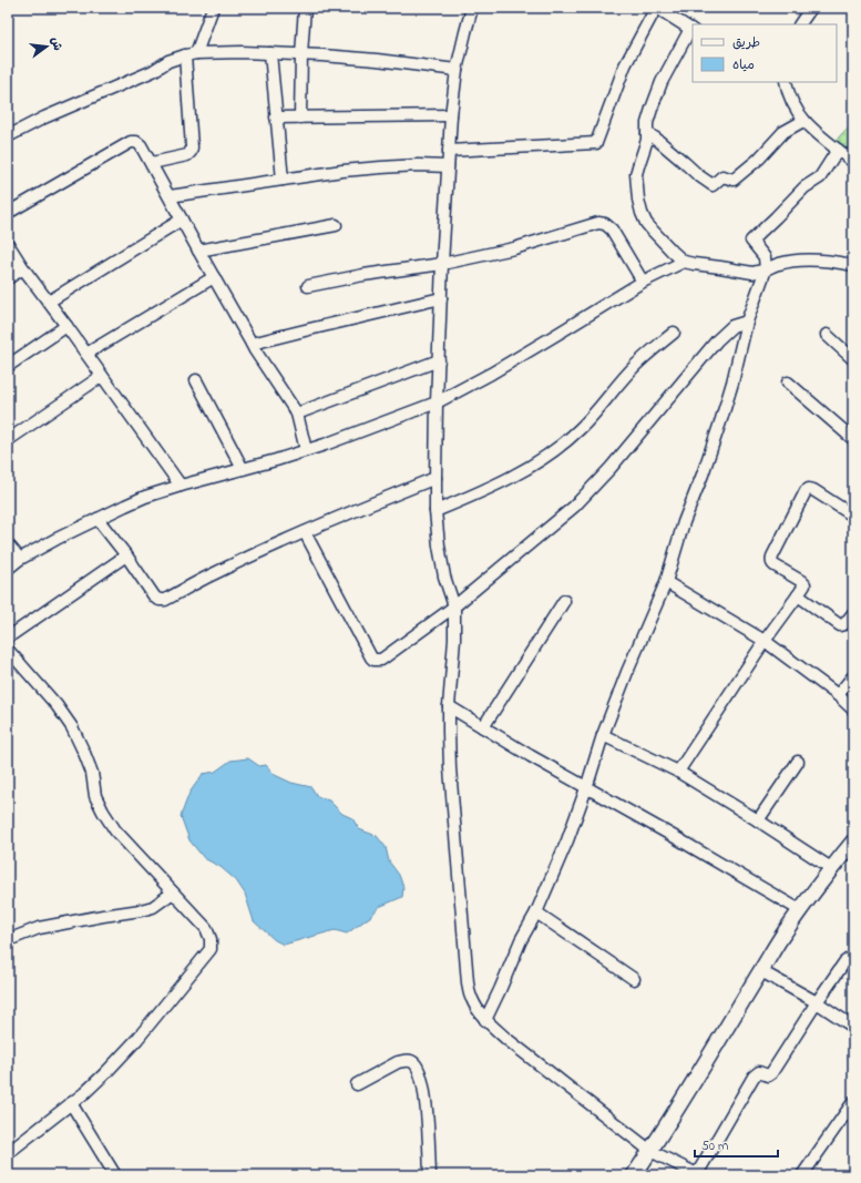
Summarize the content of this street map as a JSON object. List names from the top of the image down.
{
  "legend": ["طريق", "مياه"],
  "scale_bar": "50 m",
  "north": "right"
}
